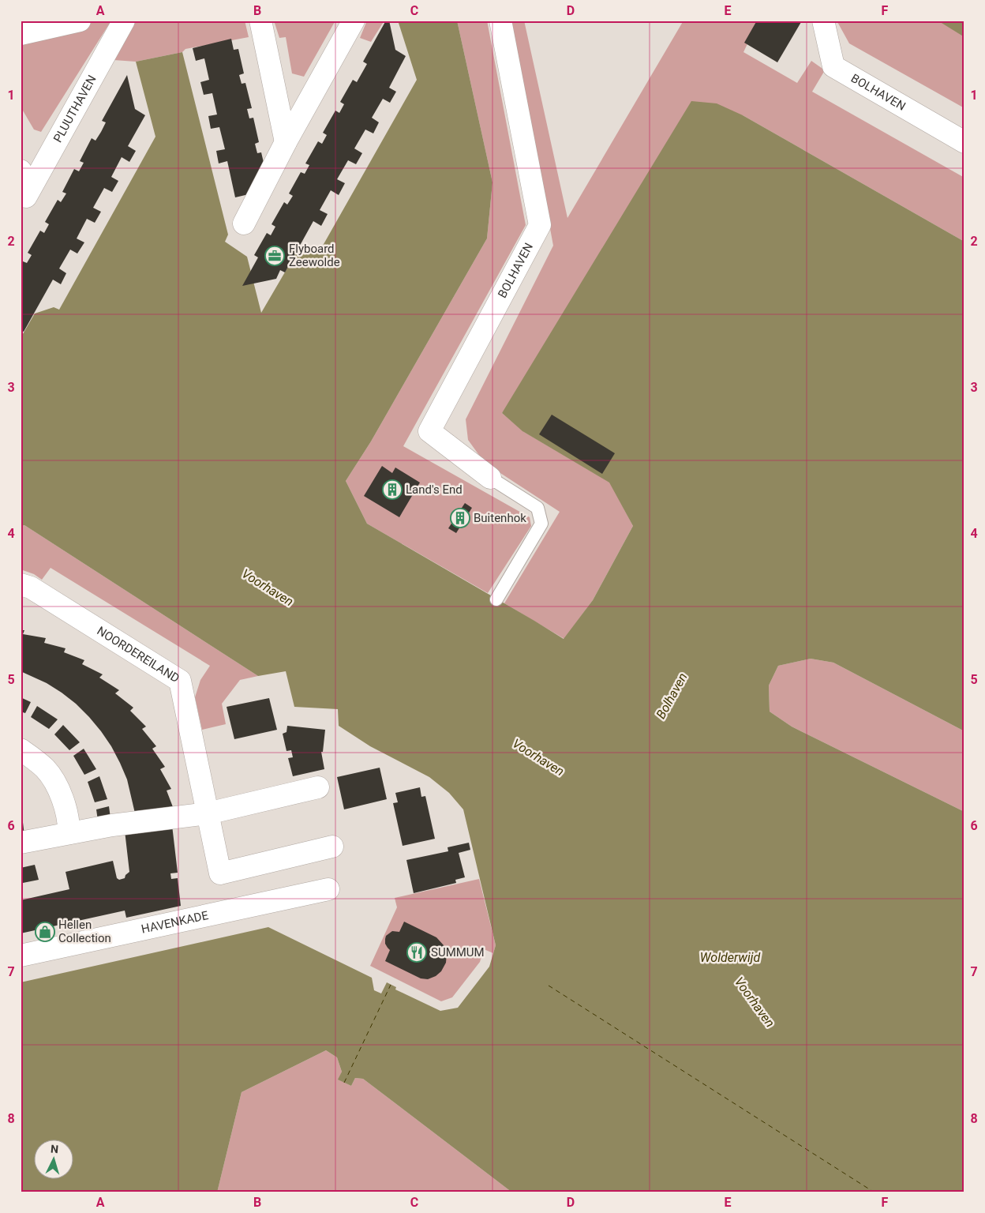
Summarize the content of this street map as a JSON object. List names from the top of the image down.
{
  "streets": {
    "street": [
      "BOLHAVEN",
      "PLUUTHAVEN",
      "NOORDEREILAND",
      "HAVENKADE"
    ]
  },
  "water": ["Voorhaven", "Bolhaven", "Wolderwijd"],
  "places": {
    "office": ["Flyboard Zeewolde"],
    "building": ["Land's End", "Buitenhok"],
    "shop": ["Hellen Collection"],
    "restaurant": ["SUMMUM"]
  },
  "north": "top",
  "grid": {
    "columns": [
      "A",
      "B",
      "C",
      "D",
      "E",
      "F"
    ],
    "rows": [
      "1",
      "2",
      "3",
      "4",
      "5",
      "6",
      "7",
      "8"
    ]
  }
}
